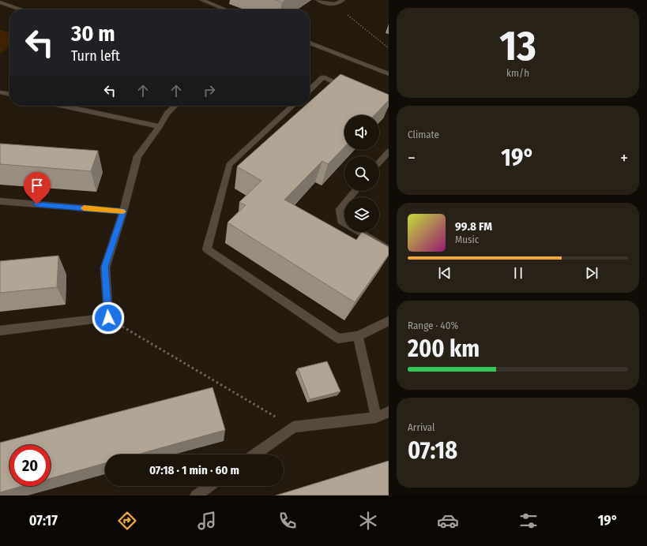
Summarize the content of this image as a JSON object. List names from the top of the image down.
{
  "page": {
    "tile": [
      ["13", "km/h"],
      "Climate",
      ["Range · 40%", "200 km"],
      ["Arrival", "07:18"]
    ],
    "turn": ["30 m", "Turn left"],
    "heat": ["−", "19°", "+"],
    "song": ["99.8 FM", "Music"],
    "limit": "20",
    "trip": "07:18 · 1 min · 60 m",
    "tabs": ["07:17", "19°"]
  }
}
